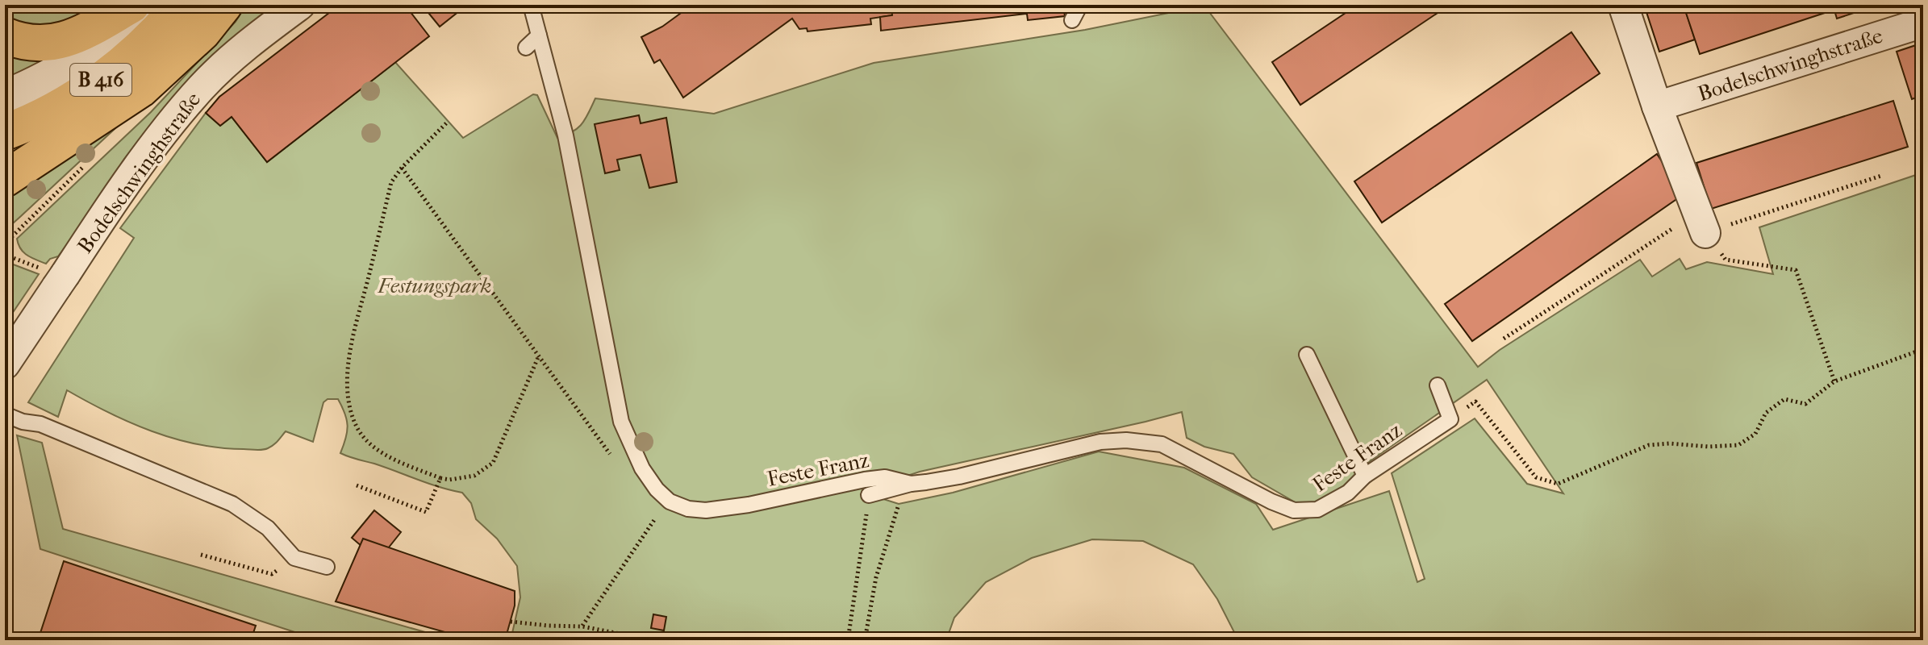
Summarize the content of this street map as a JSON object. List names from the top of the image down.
{
  "streets": {
    "main road": ["B 416"],
    "street": ["Bodelschwinghstraße"],
    "lane": ["Feste Franz"]
  },
  "parks": ["Festungspark"]
}
